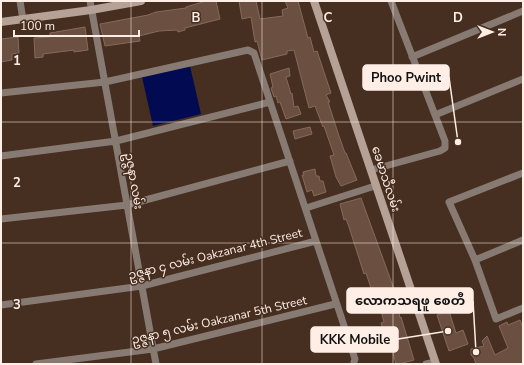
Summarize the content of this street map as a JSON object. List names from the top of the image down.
{
  "streets": {
    "main road": ["ခေမာသီလမ်း"],
    "street": ["ဥဇ္ဇနာ လမ်း", "ဥဇ္ဇနာ ၄ လမ်း Oakzanar 4th Street", "ဥဇ္ဇနာ ၅ လမ်း Oakzanar 5th Street"]
  },
  "crossings": [
    ["ဥဇ္ဇနာ လမ်း", "ဥဇ္ဇနာ ၄ လမ်း Oakzanar 4th Street"],
    ["ဥဇ္ဇနာ လမ်း", "ဥဇ္ဇနာ ၅ လမ်း Oakzanar 5th Street"]
  ],
  "places": ["Phoo Pwint", "KKK Mobile", "လောကသရဖူ စေတီ"],
  "scale_bar": "100 m",
  "north": "right",
  "grid": {
    "columns": ["B", "C", "D"],
    "rows": ["1", "2", "3"]
  }
}
